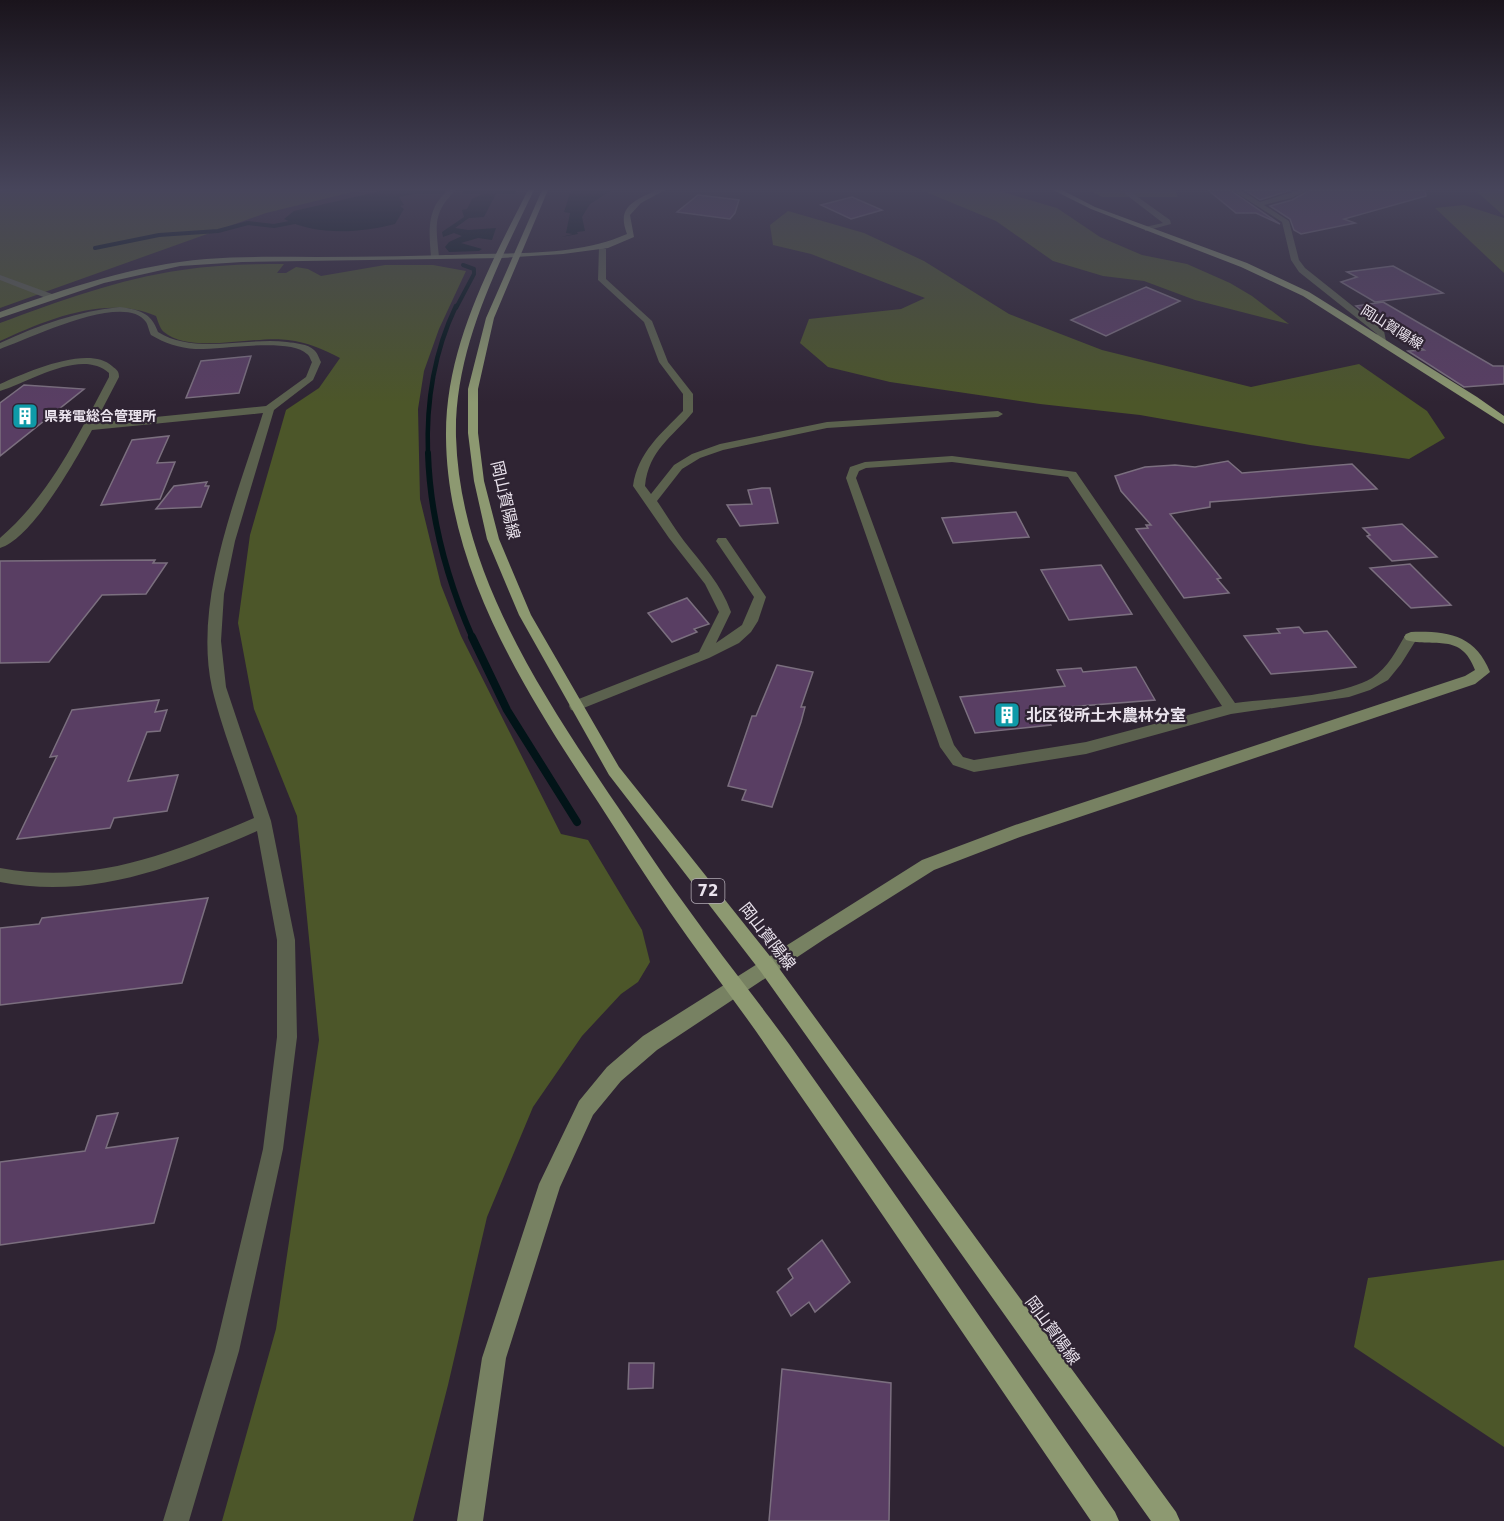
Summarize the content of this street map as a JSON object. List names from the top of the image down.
{
  "streets": {
    "main road": ["岡山賀陽線", "72"]
  },
  "places": {
    "building": ["県発電総合管理所", "北区役所土木農林分室"]
  }
}
